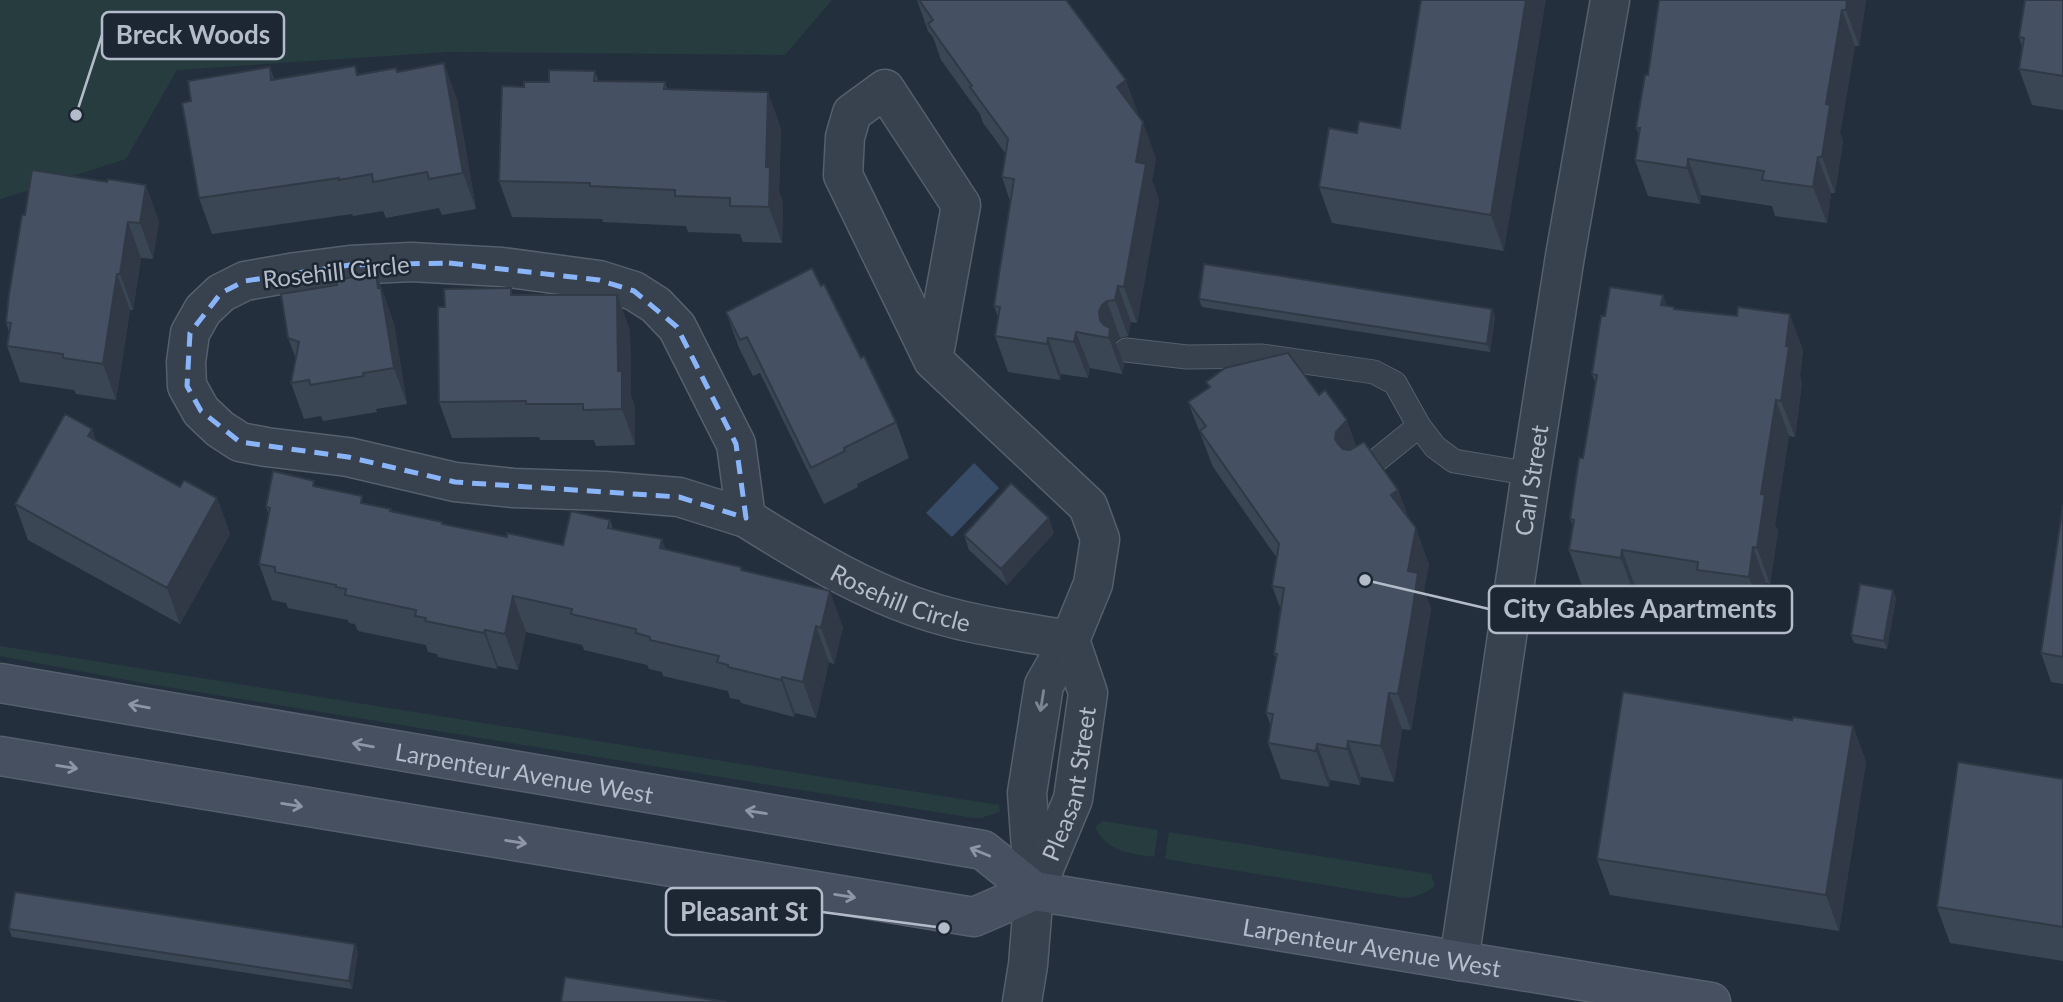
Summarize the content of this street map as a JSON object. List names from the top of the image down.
{
  "streets": {
    "main road": ["Larpenteur Avenue West"],
    "street": ["Rosehill Circle", "Carl Street", "Pleasant Street"]
  },
  "crossings": [
    ["Rosehill Circle", "Pleasant Street"],
    ["Carl Street", "Larpenteur Avenue West"],
    ["Larpenteur Avenue West", "Pleasant Street"]
  ],
  "places": ["Breck Woods", "City Gables Apartments", "Pleasant St"]
}
